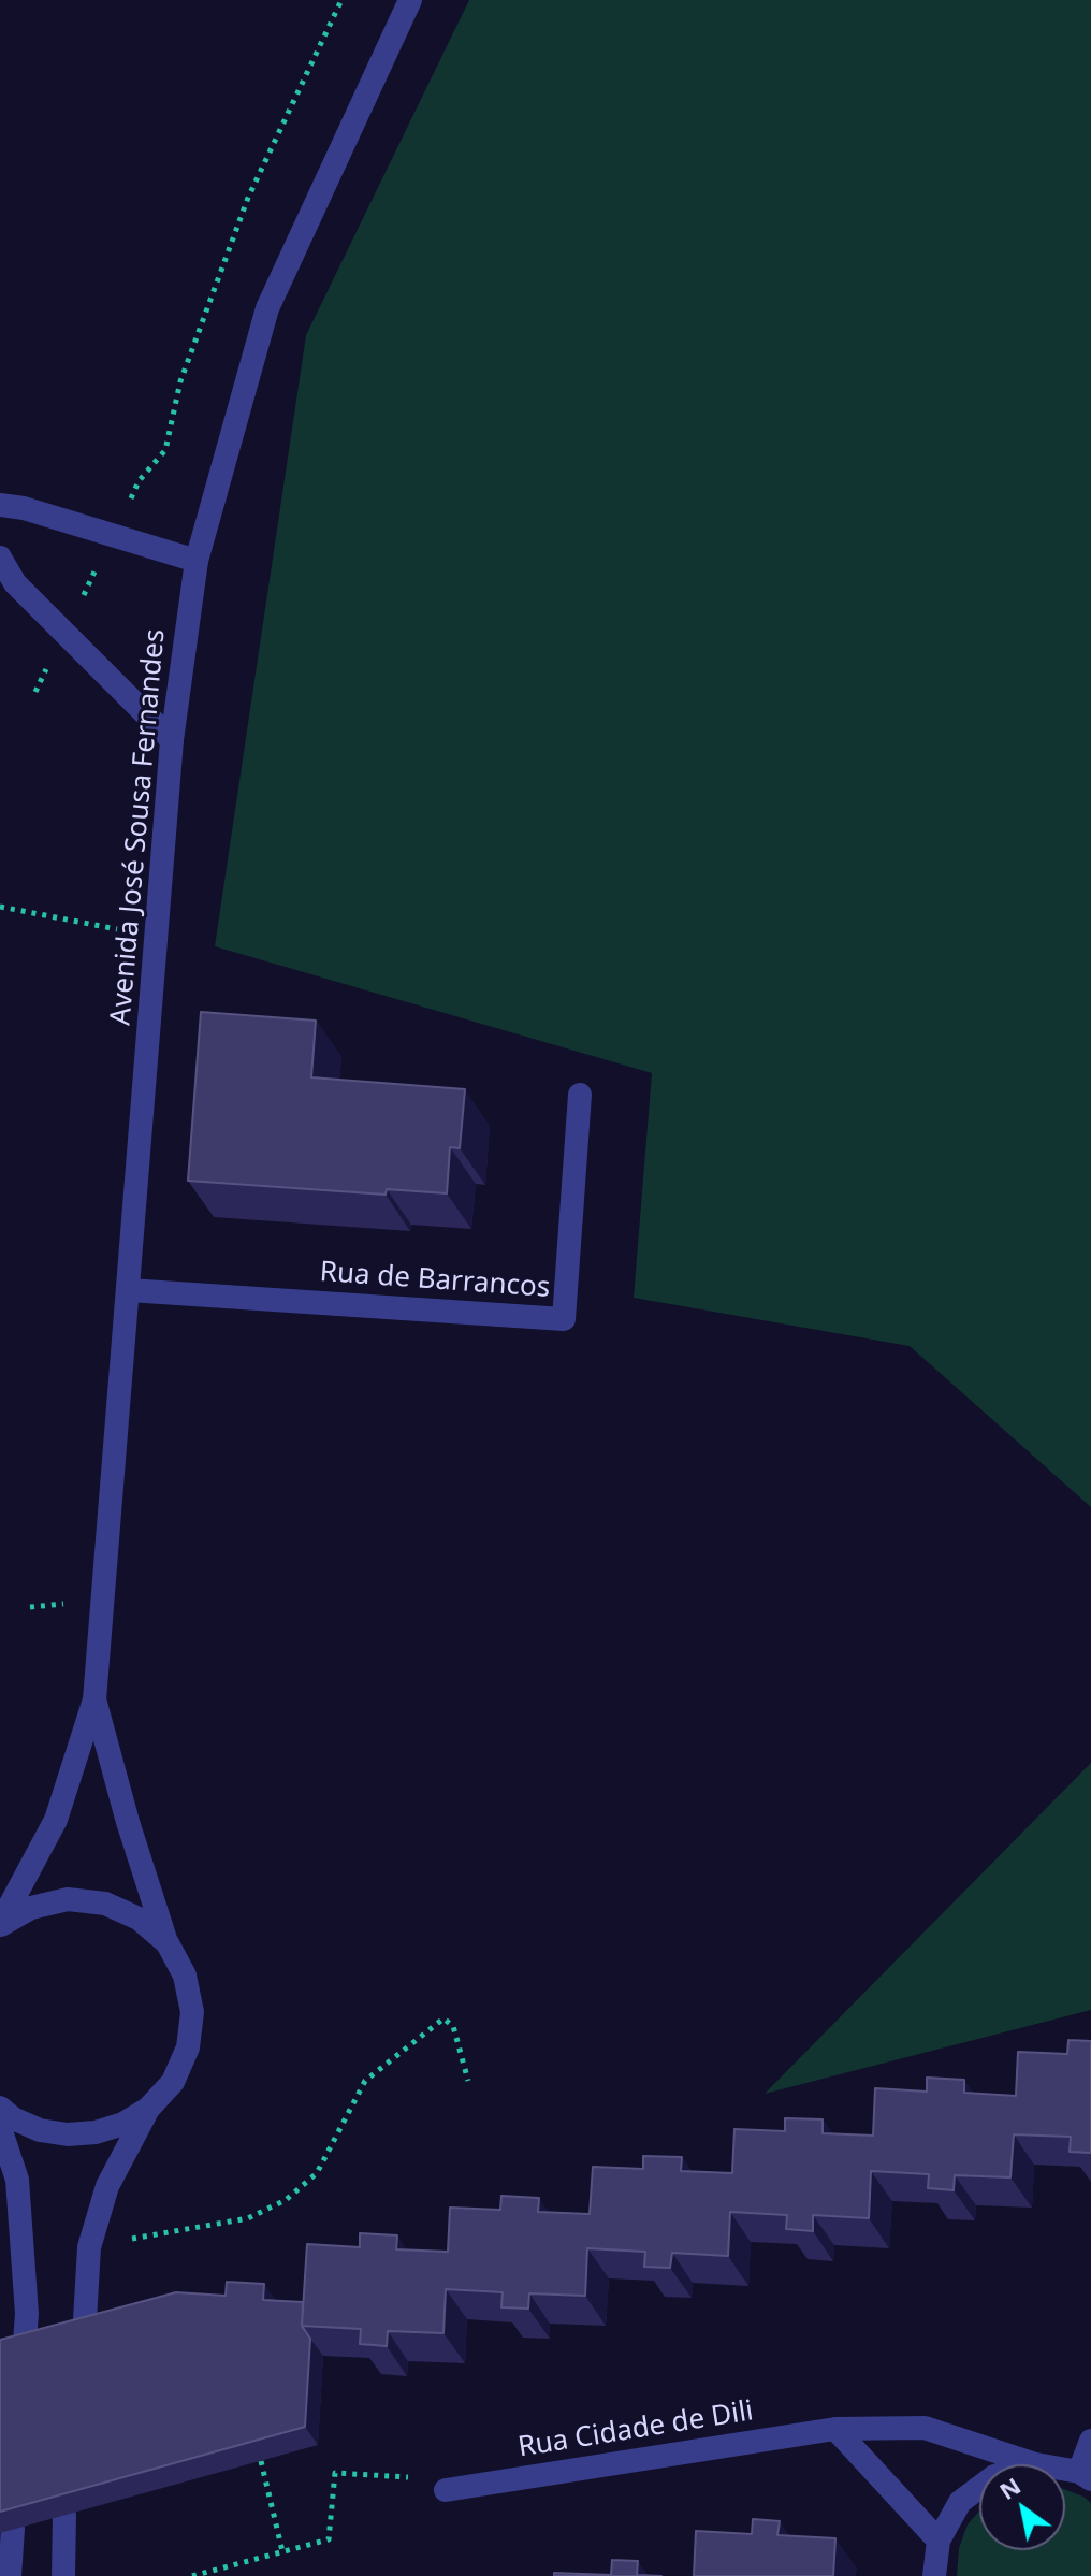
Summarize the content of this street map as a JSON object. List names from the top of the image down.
{
  "streets": {
    "street": ["Avenida José Sousa Fernandes", "Rua de Barrancos", "Rua Cidade de Dili"]
  },
  "crossings": [
    ["Avenida José Sousa Fernandes", "Rua de Barrancos"]
  ],
  "north": "top left"
}
